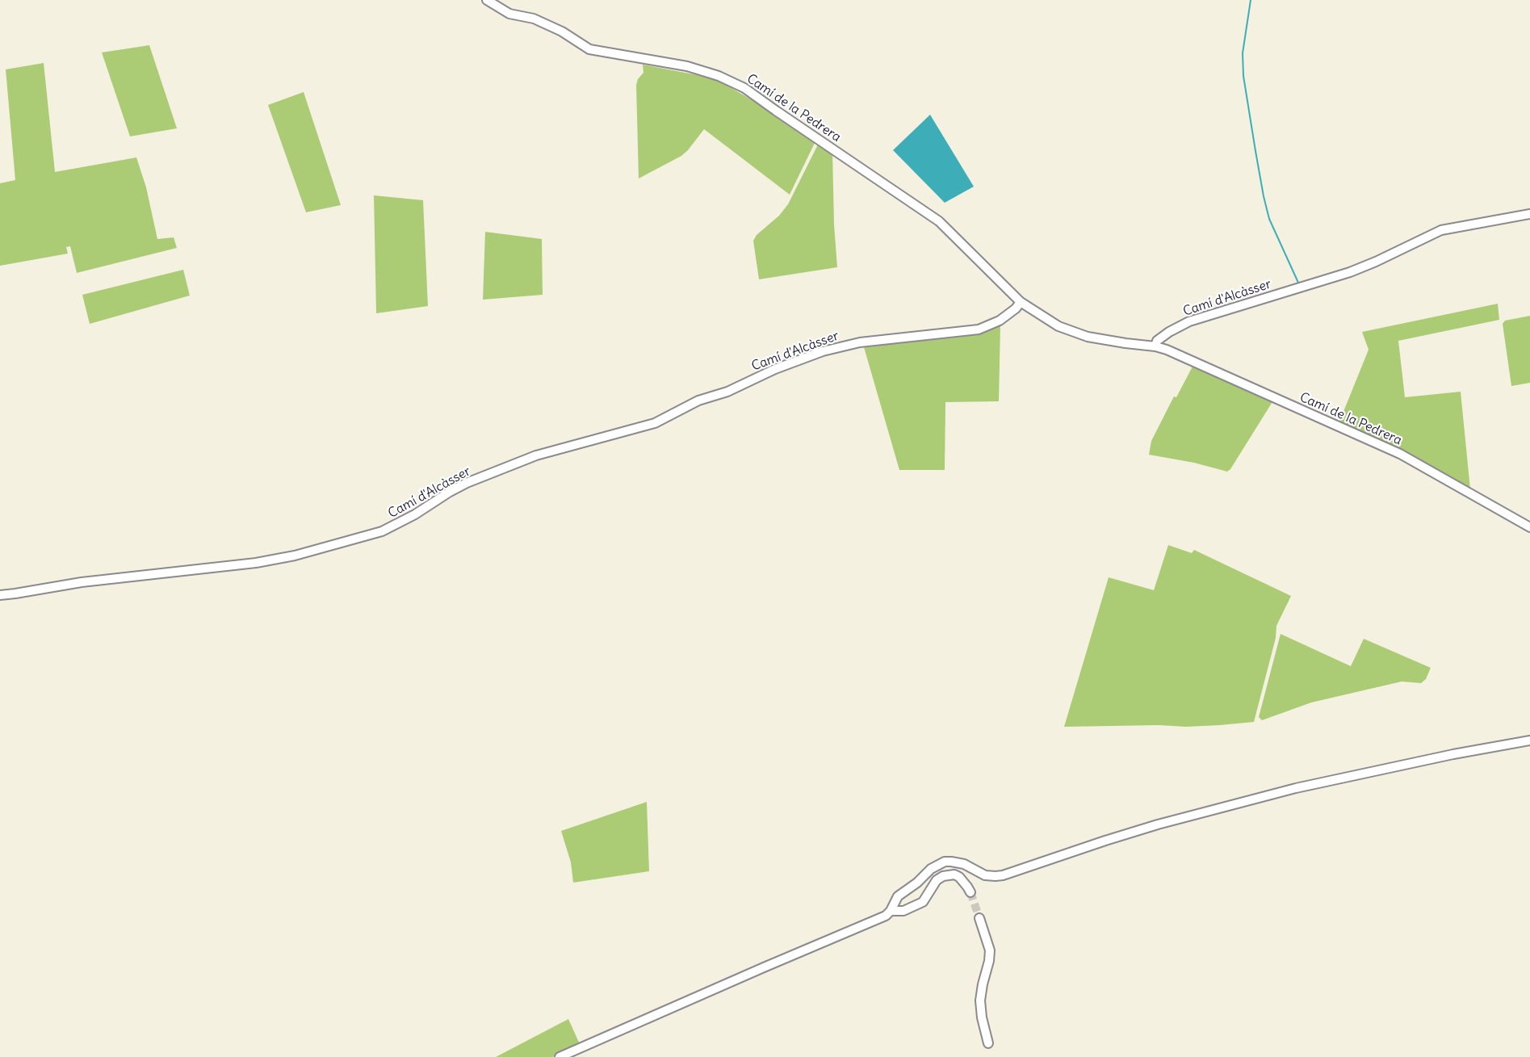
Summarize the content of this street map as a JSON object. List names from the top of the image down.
{
  "streets": {
    "street": ["Camí de la Pedrera", "Camí d'Alcàsser"]
  },
  "crossings": [
    ["Camí de la Pedrera", "Camí d'Alcàsser"]
  ]
}
